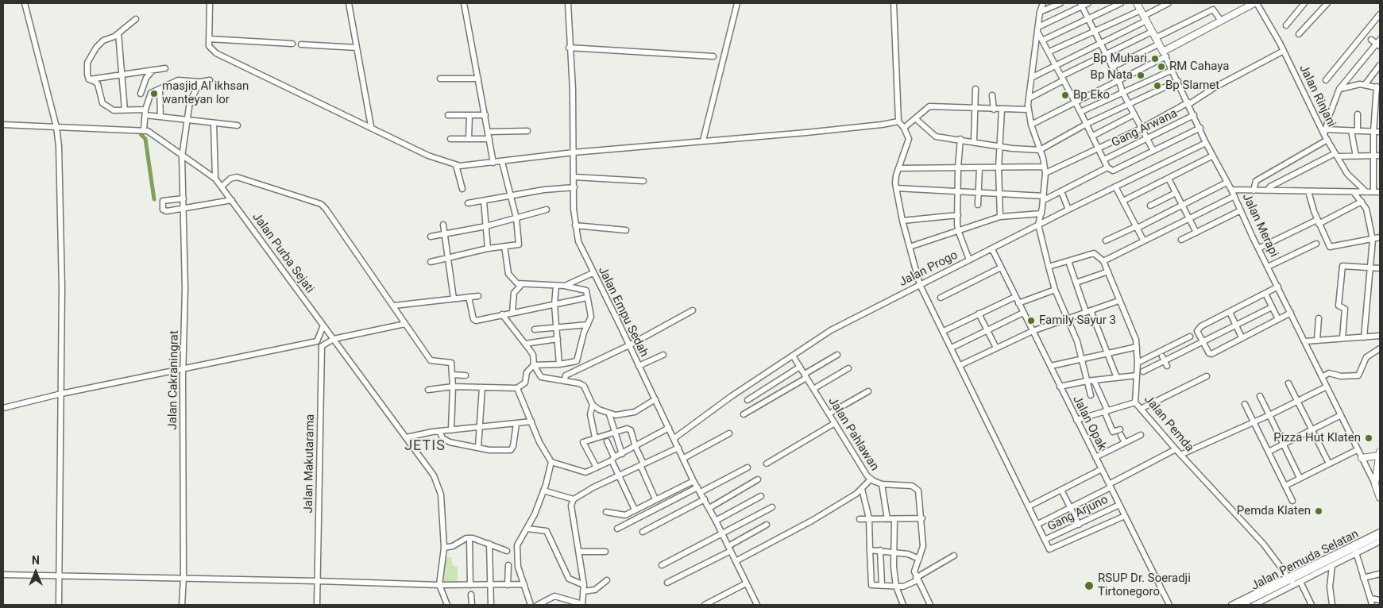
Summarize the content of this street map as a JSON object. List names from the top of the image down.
{
  "streets": {
    "main road": ["Jalan Merapi", "Jalan Pemuda Selatan"],
    "street": [
      "Jalan Rinjani",
      "Gang Arwana",
      "Jalan Purba Sejati",
      "Jalan Progo",
      "Jalan Empu Sedah",
      "Jalan Cakraningrat",
      "Jalan Opak",
      "Jalan Pemda",
      "Jalan Pahlawan",
      "Jalan Makutarama",
      "Gang Arjuno"
    ]
  },
  "crossings": [
    ["Gang Arwana", "Jalan Merapi"],
    ["Jalan Merapi", "Jalan Progo"],
    ["Jalan Purba Sejati", "Jalan Cakraningrat"],
    ["Jalan Progo", "Jalan Empu Sedah"],
    ["Jalan Progo", "Jalan Opak"],
    ["Jalan Progo", "Jalan Pahlawan"],
    ["Jalan Opak", "Gang Arjuno"],
    ["Jalan Pemda", "Jalan Pemuda Selatan"]
  ],
  "districts": ["JETIS"],
  "places": [
    "Bp Muhari",
    "RM Cahaya",
    "Bp Nata",
    "Bp Slamet",
    "masjid Al ikhsan wanteyan lor",
    "Bp Eko",
    "Family Sayur 3",
    "Pizza Hut Klaten",
    "Pemda Klaten",
    "RSUP Dr. Soeradji Tirtonegoro"
  ],
  "north": "top"
}
